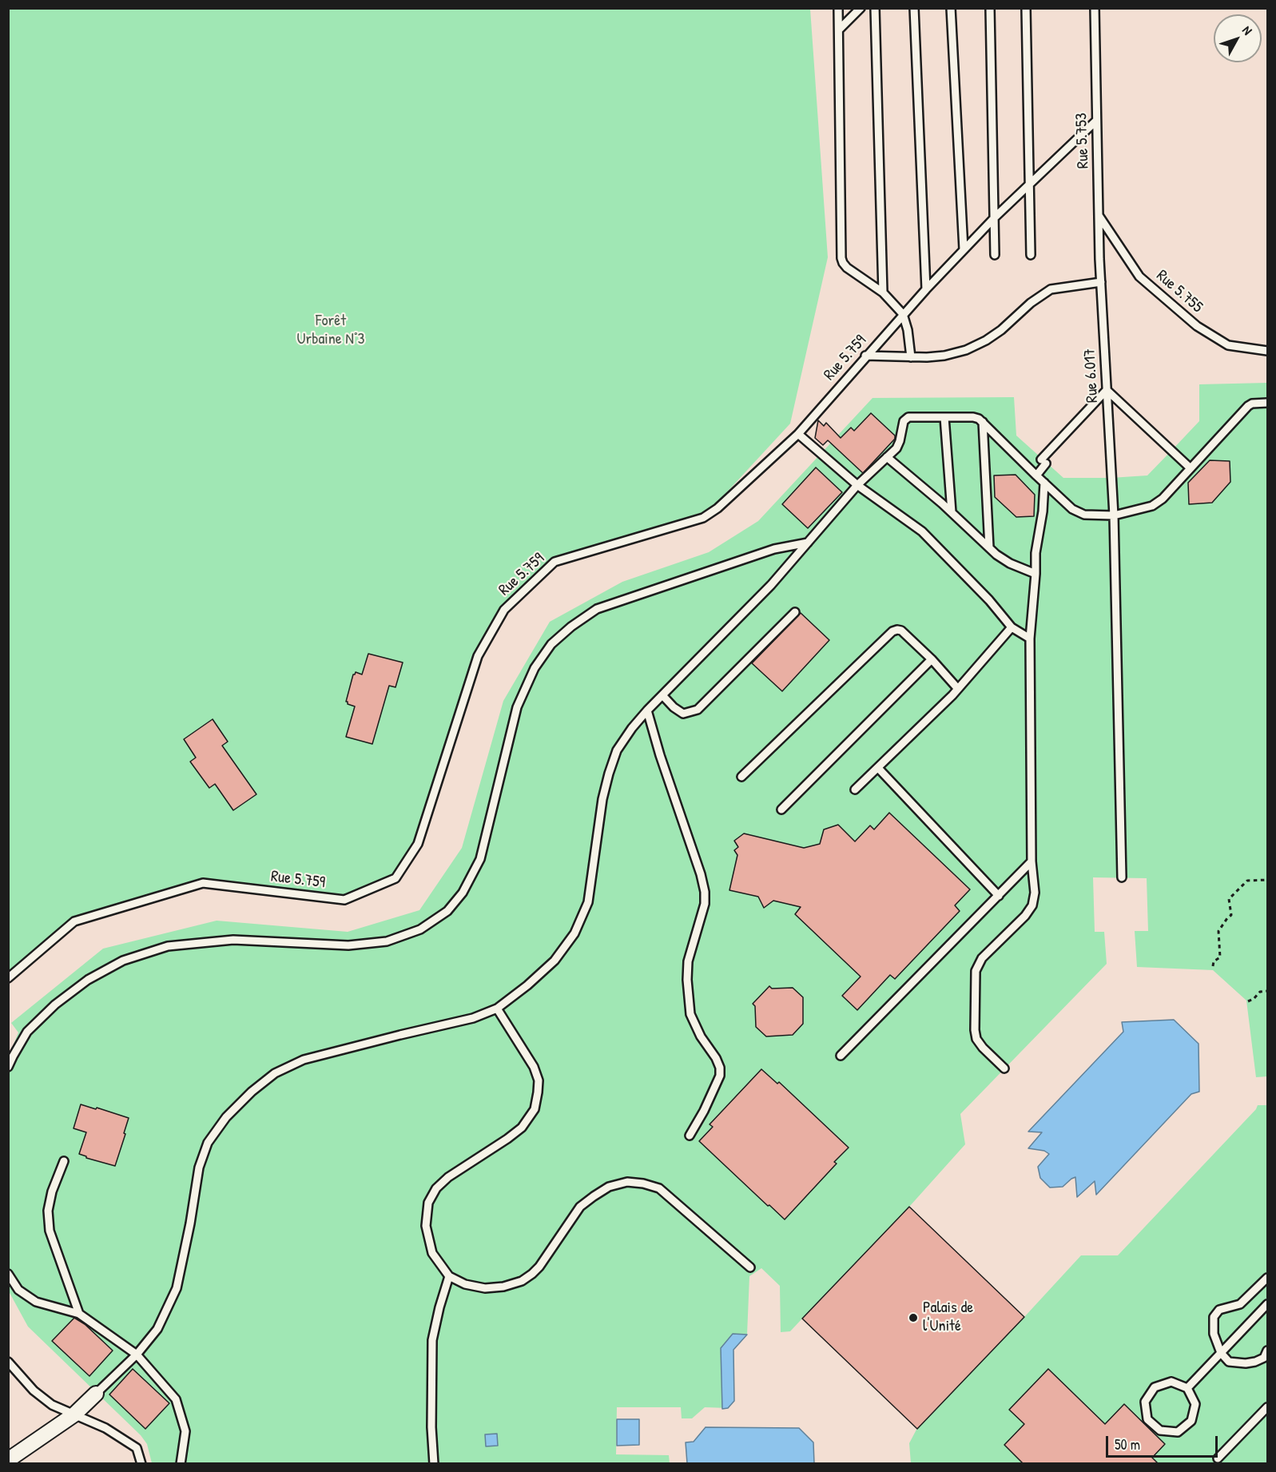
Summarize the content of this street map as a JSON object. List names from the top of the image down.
{
  "streets": {
    "lane": [
      "Rue 5.753",
      "Rue 5.755",
      "Rue 5.759",
      "Rue 6.017"
    ]
  },
  "crossings": [
    ["Rue 5.753", "Rue 5.755"],
    ["Rue 5.753", "Rue 5.759"],
    ["Rue 5.753", "Rue 6.017"]
  ],
  "parks": ["Forêt Urbaine N°3"],
  "places": ["Palais de l'Unité"],
  "scale_bar": "50 m",
  "north": "top right"
}
